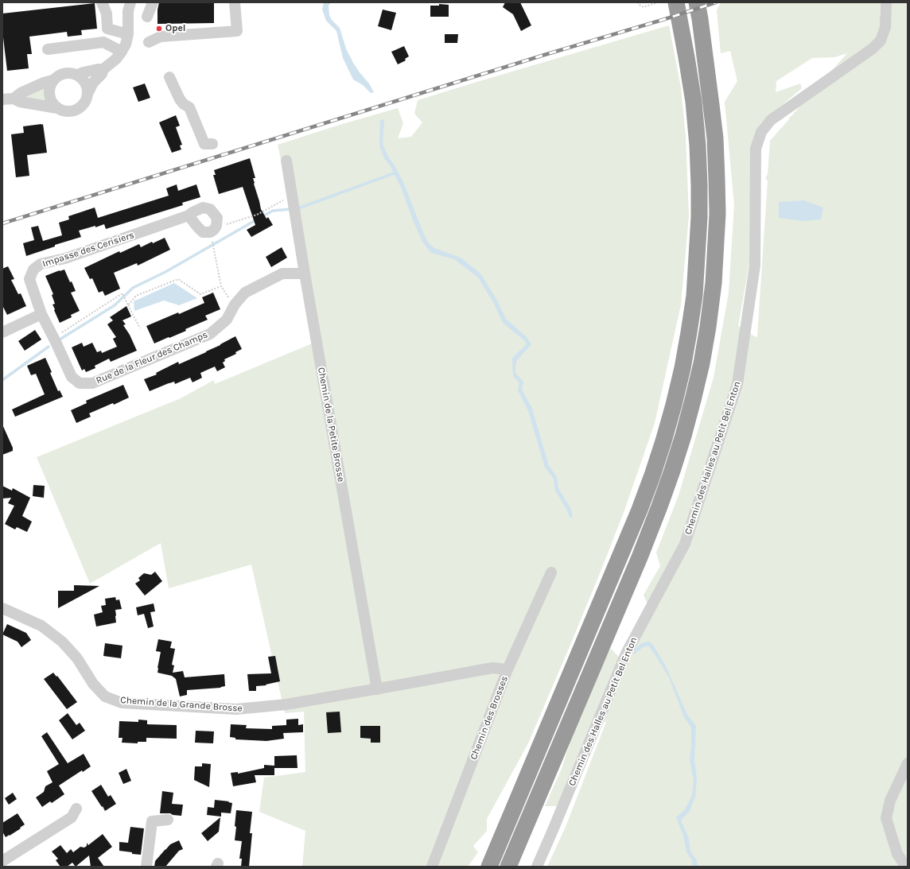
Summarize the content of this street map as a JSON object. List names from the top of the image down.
{
  "streets": {
    "street": [
      "Impasse des Cerisiers",
      "Rue de la Fleur des Champs",
      "Chemin de la Petite Brosse",
      "Chemin des Halles au Petit Bel Enton",
      "Chemin de la Grande Brosse",
      "Chemin des Brosses"
    ]
  },
  "crossings": [
    ["Impasse des Cerisiers", "Rue de la Fleur des Champs"],
    ["Rue de la Fleur des Champs", "Chemin de la Petite Brosse"],
    ["Chemin de la Petite Brosse", "Chemin de la Grande Brosse"],
    ["Chemin de la Grande Brosse", "Chemin des Brosses"]
  ],
  "places": ["Opel"]
}
